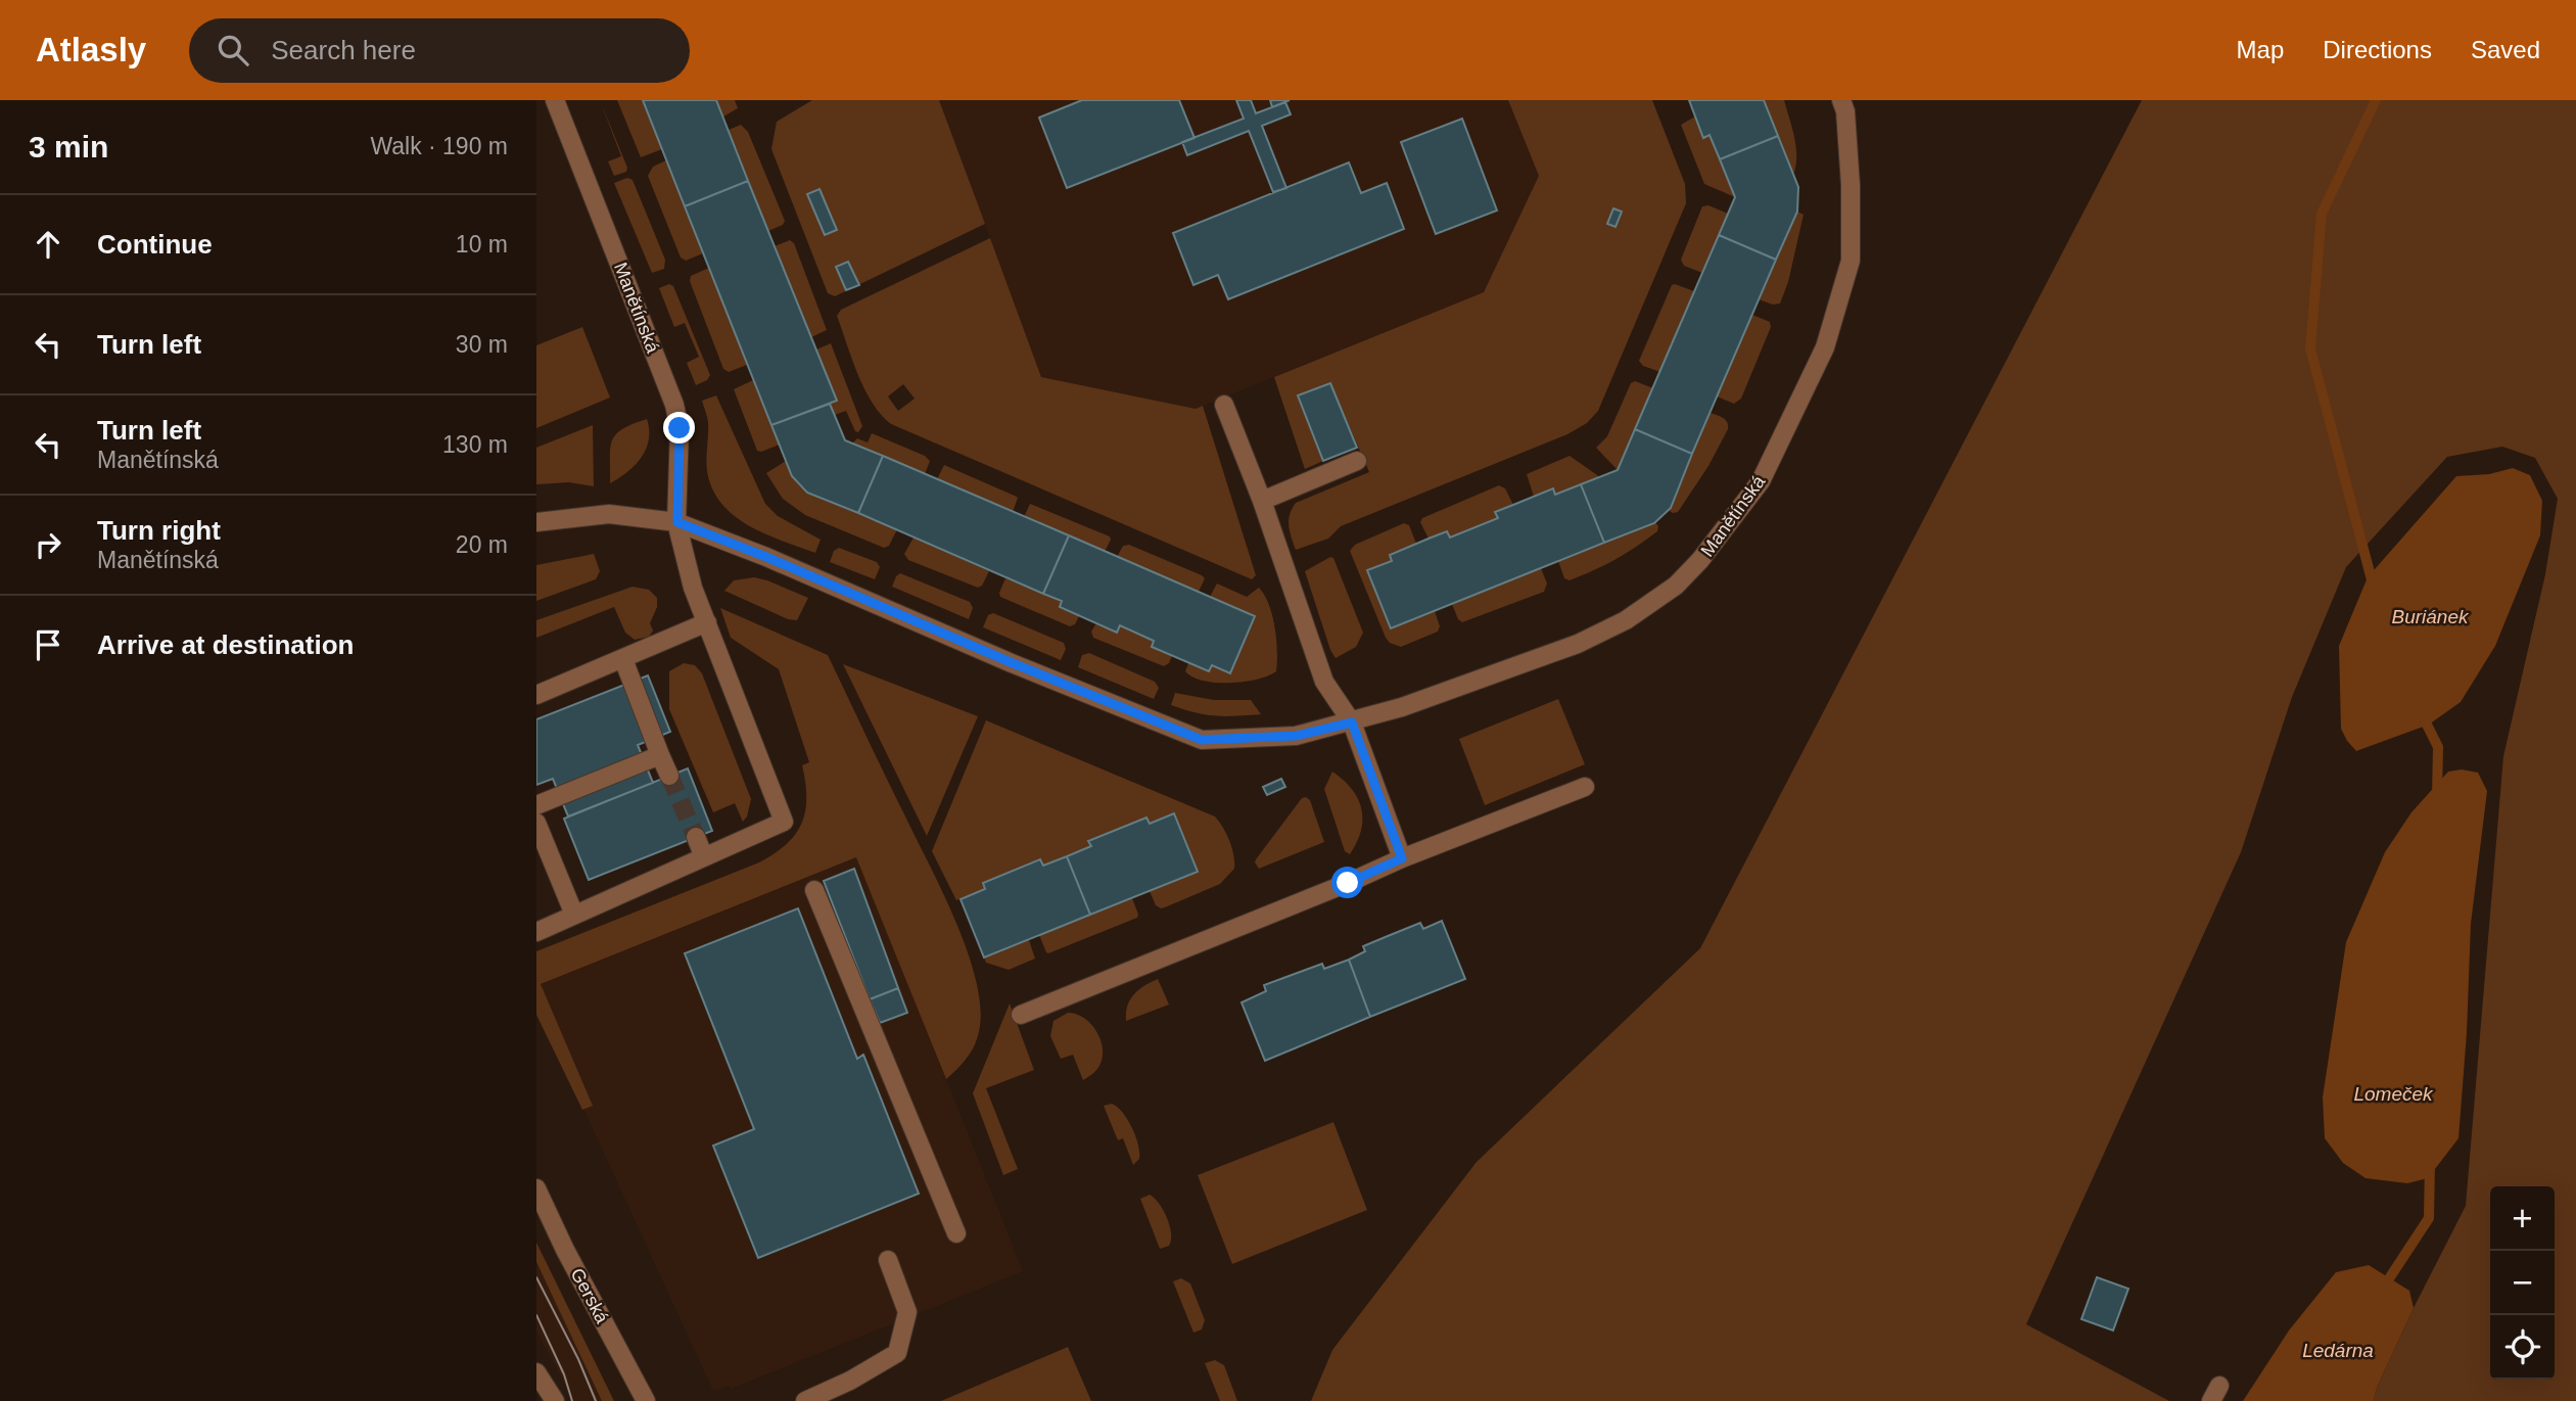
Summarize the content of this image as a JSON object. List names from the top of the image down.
{
  "streets": {
    "street": ["Manětínská", "Gerská"]
  },
  "water": ["Buriánek", "Lomeček", "Ledárna"],
  "page": {
    "header": "Atlasly",
    "search": "Search here",
    "nav": ["Map", "Directions", "Saved"],
    "heading": ["3 min", "Walk · 190 m"],
    "list": [
      ["Continue", "10 m"],
      ["Turn left", "30 m"],
      ["Turn left", "Manětínská", "130 m"],
      ["Turn right", "Manětínská", "20 m"],
      "Arrive at destination"
    ],
    "map_buttons": ["+", "−"]
  }
}
